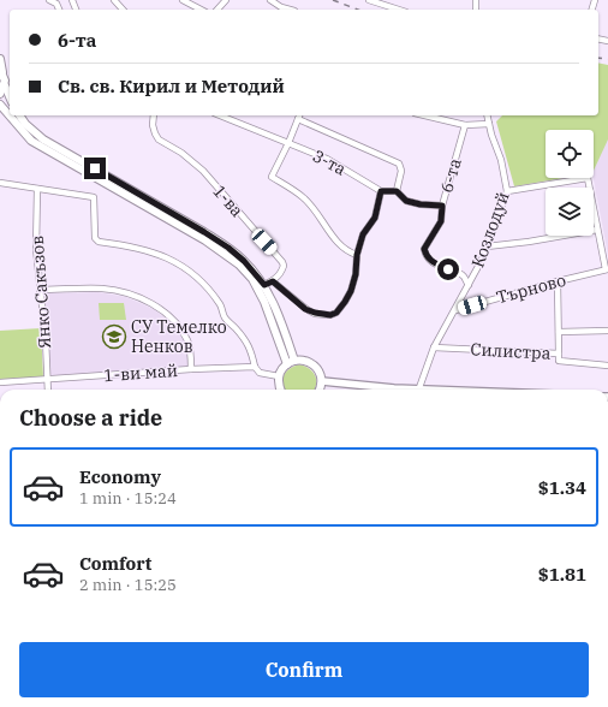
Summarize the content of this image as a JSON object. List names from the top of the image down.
{
  "streets": {
    "street": [
      "3-та",
      "6-та",
      "1-ва",
      "Козлодуй",
      "Търново",
      "Янко Сакъзов",
      "Силистра",
      "1-ви май"
    ]
  },
  "crossings": [
    ["6-та", "Козлодуй"],
    ["Козлодуй", "Търново"],
    ["Козлодуй", "Силистра"],
    ["Янко Сакъзов", "1-ви май"]
  ],
  "places": {
    "school or university": ["СУ Темелко Ненков"]
  },
  "page": {
    "banner": ["6-та", "Св. св. Кирил и Методий"],
    "heading": "Choose a ride",
    "list": [
      {
        "name": "Economy",
        "note": "1 min · 15:24",
        "value": "$1.34"
      },
      {
        "name": "Comfort",
        "note": "2 min · 15:25",
        "value": "$1.81"
      }
    ],
    "buttons": "Confirm"
  }
}
